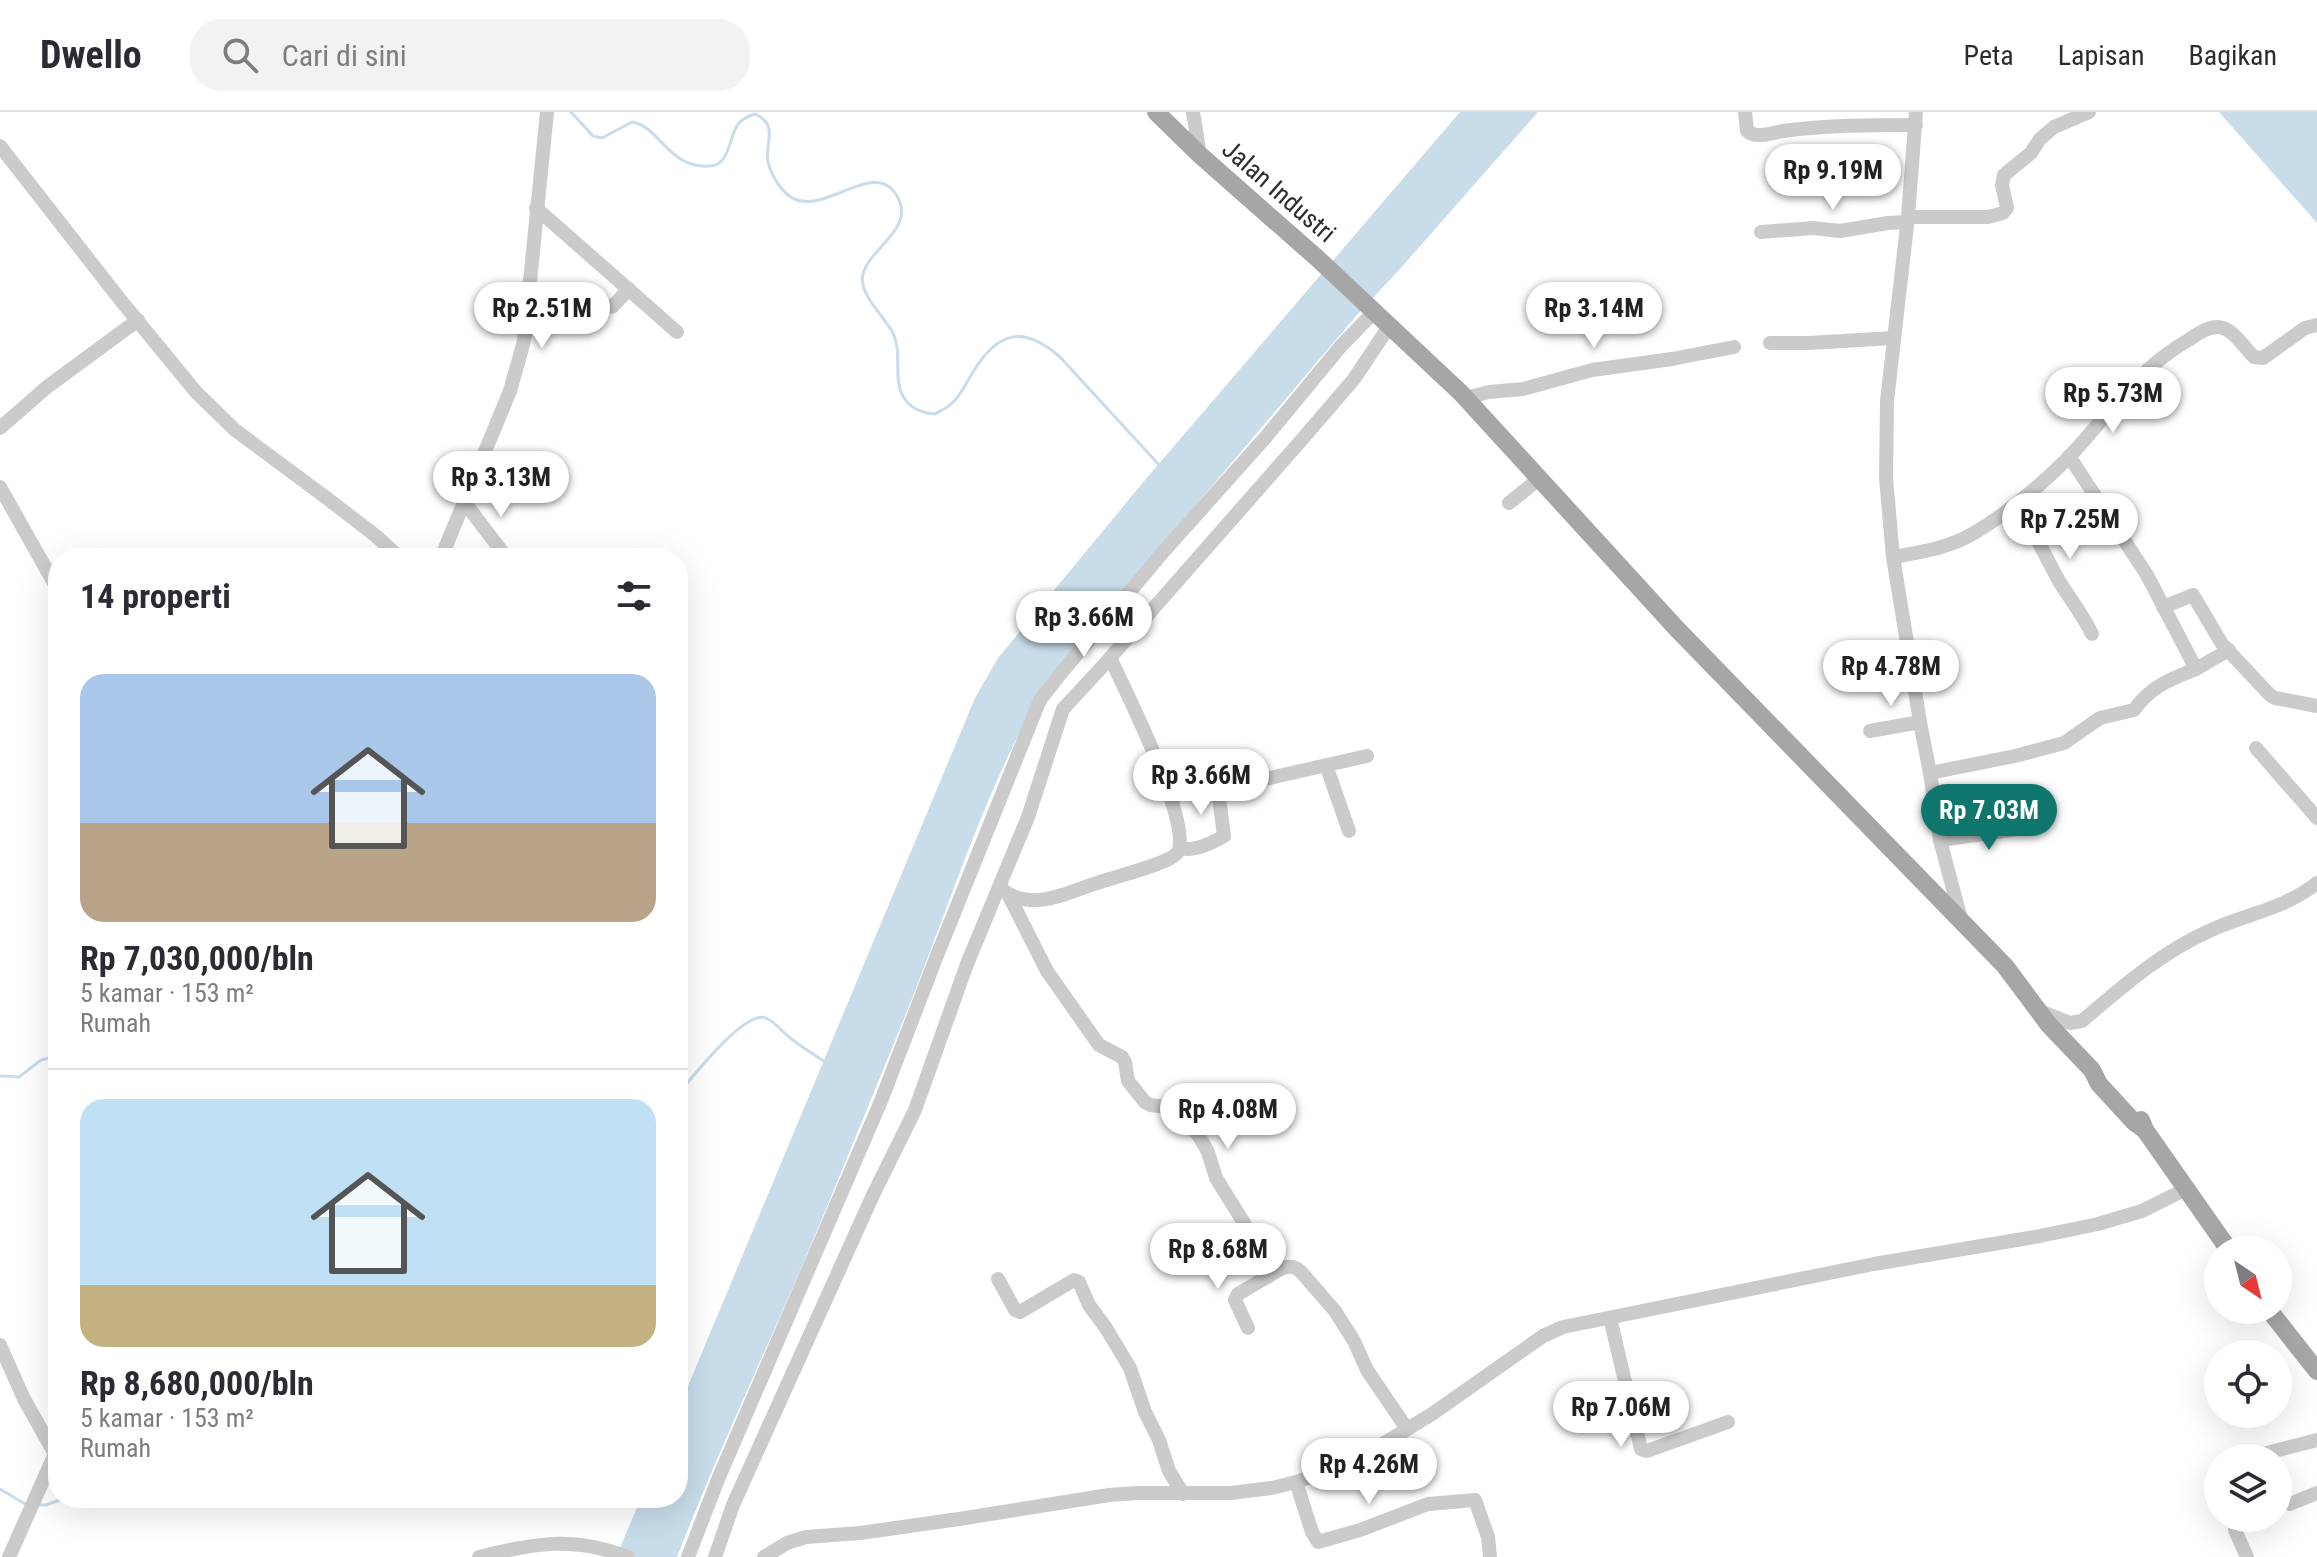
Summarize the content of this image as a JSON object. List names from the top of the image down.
{
  "streets": {
    "main road": ["Jalan Industri"]
  },
  "north": "bottom right",
  "page": {
    "header": "Dwello",
    "search": "Cari di sini",
    "nav": ["Peta", "Lapisan", "Bagikan"],
    "price": [
      "Rp 9.19M",
      "Rp 2.51M",
      "Rp 3.14M",
      "Rp 5.73M",
      "Rp 3.13M",
      "Rp 7.25M",
      "Rp 3.66M",
      "Rp 4.78M",
      "Rp 3.66M",
      "Rp 7.03M",
      "Rp 4.08M",
      "Rp 8.68M",
      "Rp 7.06M",
      "Rp 4.26M"
    ],
    "heading": "14 properti",
    "list": [
      {
        "name": "Rp 7,030,000/bln",
        "note": "5 kamar · 153 m² · Rumah"
      },
      {
        "name": "Rp 8,680,000/bln",
        "note": "5 kamar · 153 m² · Rumah"
      }
    ]
  }
}
